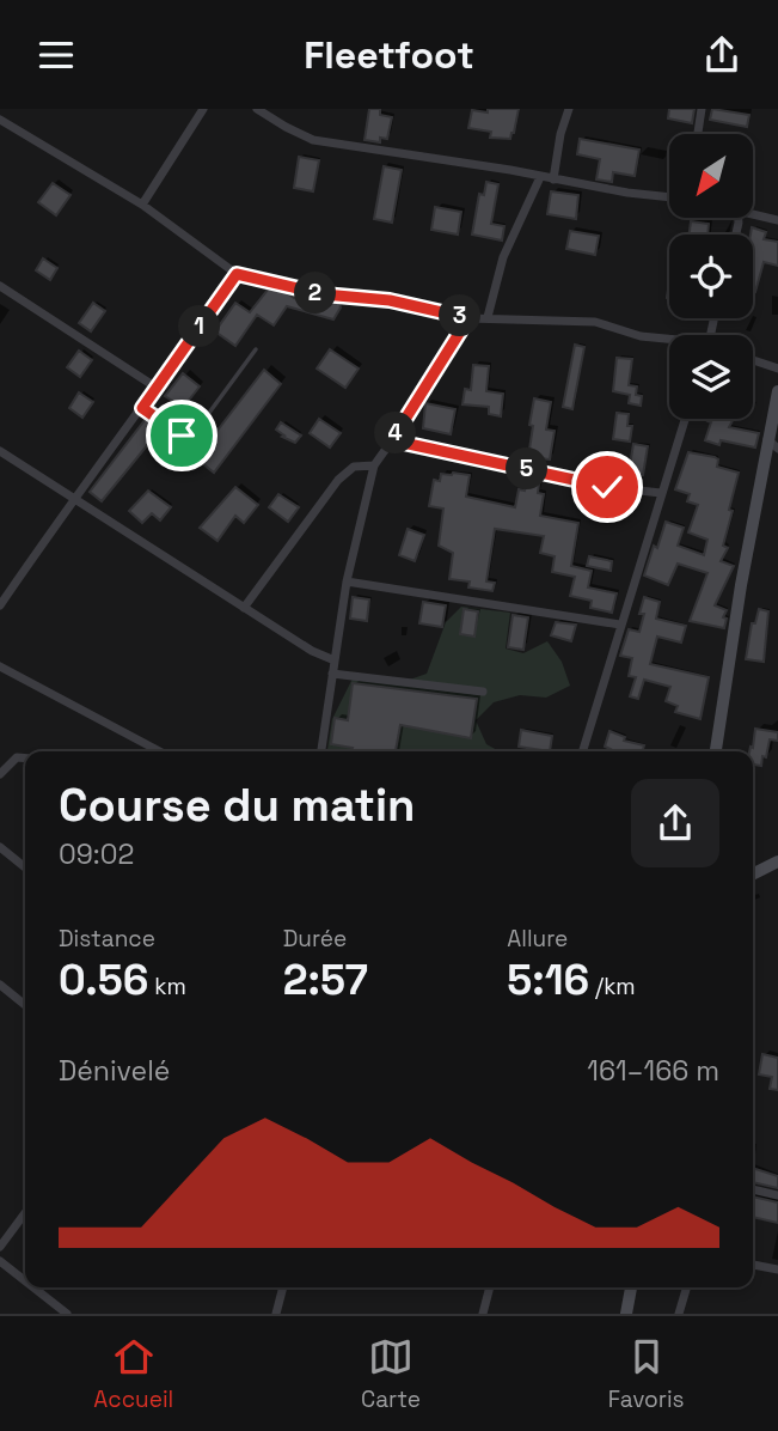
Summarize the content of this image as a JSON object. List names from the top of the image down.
{
  "north": "bottom left",
  "page": {
    "header": "Fleetfoot",
    "pins": [
      "2",
      "3",
      "1",
      "4",
      "5"
    ],
    "heading": ["Course du matin", "09:02"],
    "stats": [
      ["Distance", "0.56 km"],
      ["Durée", "2:57"],
      ["Allure", "5:16 /km"]
    ],
    "chart": ["Dénivelé", "161–166 m"],
    "tabs": ["Accueil", "Carte", "Favoris"]
  }
}
